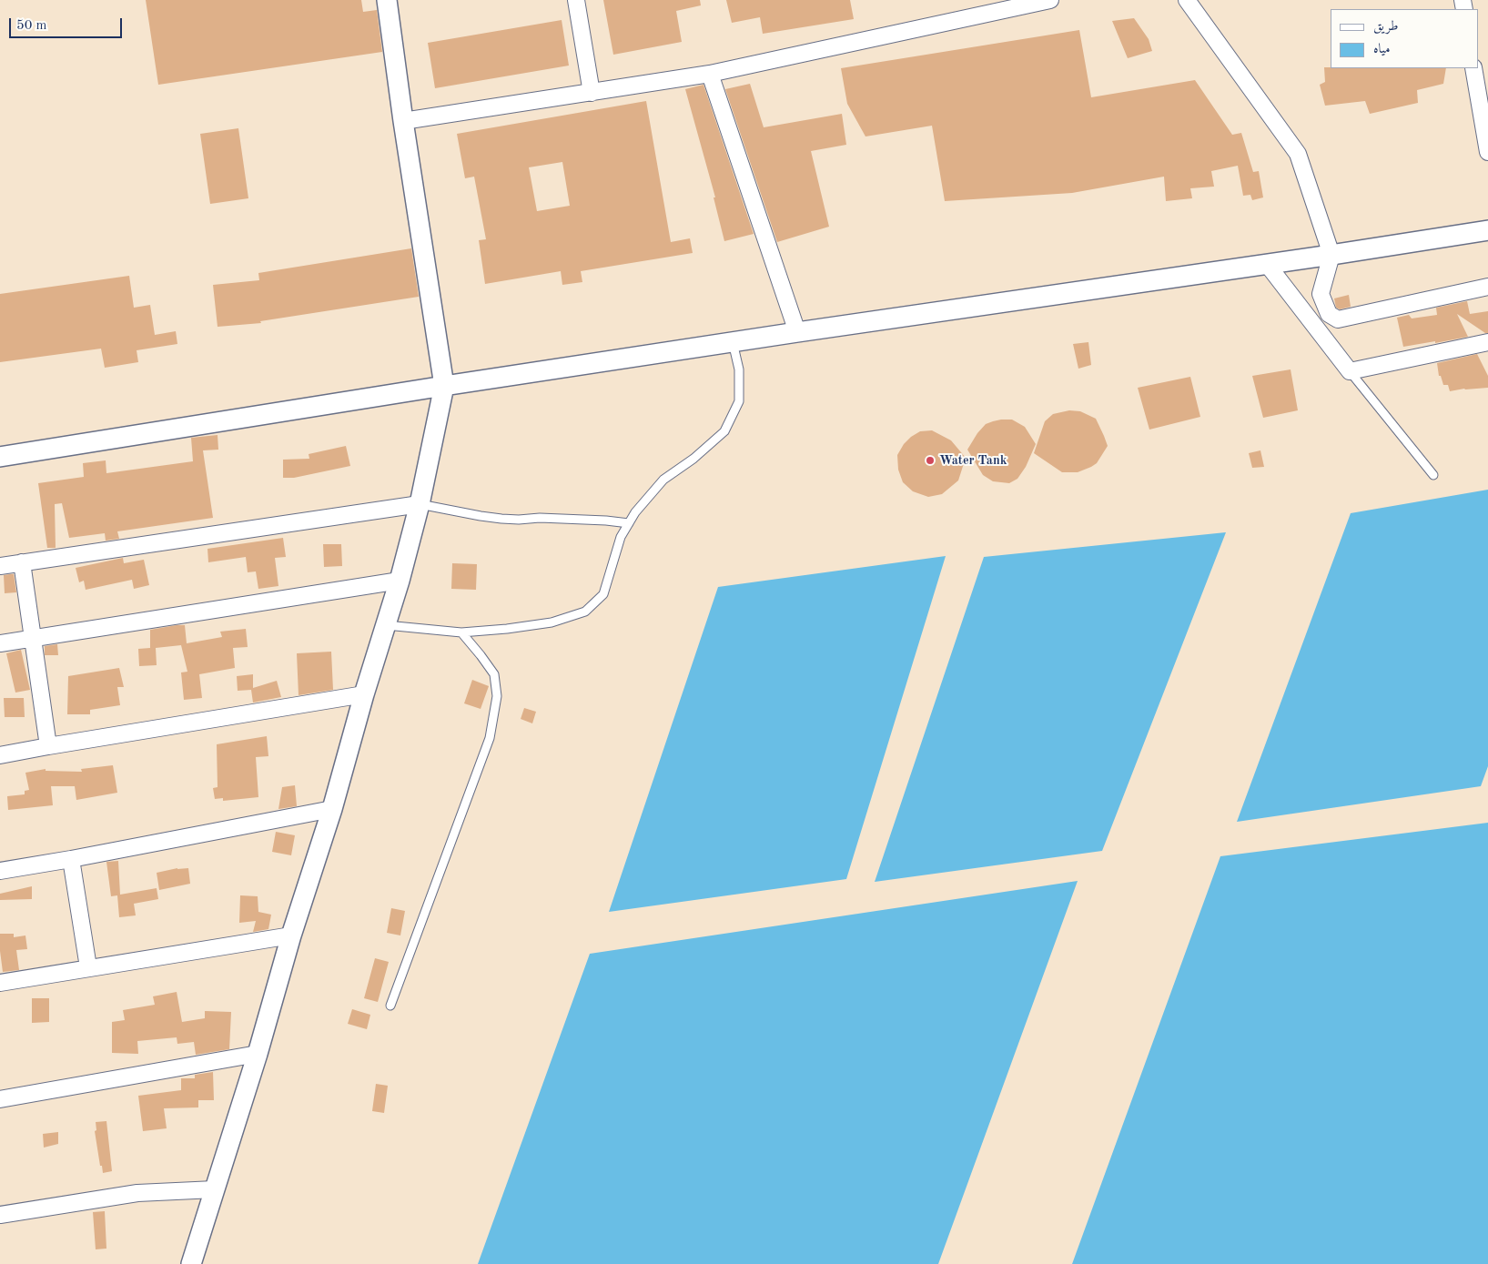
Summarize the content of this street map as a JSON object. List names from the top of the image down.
{
  "places": ["Water Tank"],
  "legend": ["طريق", "مياه"],
  "scale_bar": "50 m"
}
